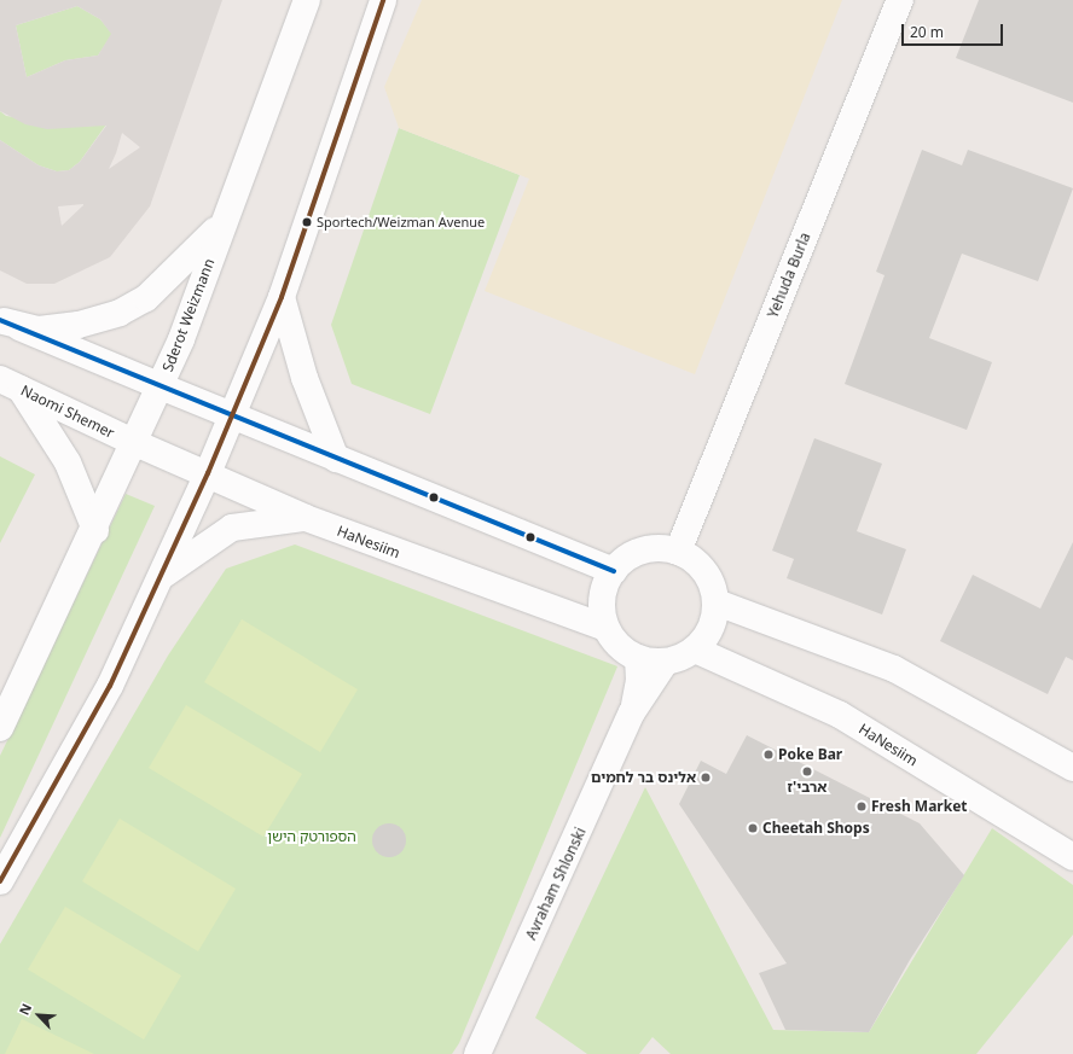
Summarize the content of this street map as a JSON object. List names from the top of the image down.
{
  "streets": {
    "street": [
      "Yehuda Burla",
      "Sderot Weizmann",
      "Naomi Shemer",
      "HaNesiim",
      "Avraham Shlonski"
    ]
  },
  "crossings": [
    ["Yehuda Burla", "HaNesiim"],
    ["Yehuda Burla", "Avraham Shlonski"],
    ["Sderot Weizmann", "Naomi Shemer"],
    ["Sderot Weizmann", "HaNesiim"],
    ["Naomi Shemer", "HaNesiim"],
    ["HaNesiim", "Avraham Shlonski"]
  ],
  "parks": ["הספורטק הישן"],
  "places": [
    "Sportech/Weizman Avenue",
    "Poke Bar",
    "ארבי'ז",
    "אלינס בר לחמים",
    "Fresh Market",
    "Cheetah Shops"
  ],
  "scale_bar": "20 m",
  "north": "top left"
}
